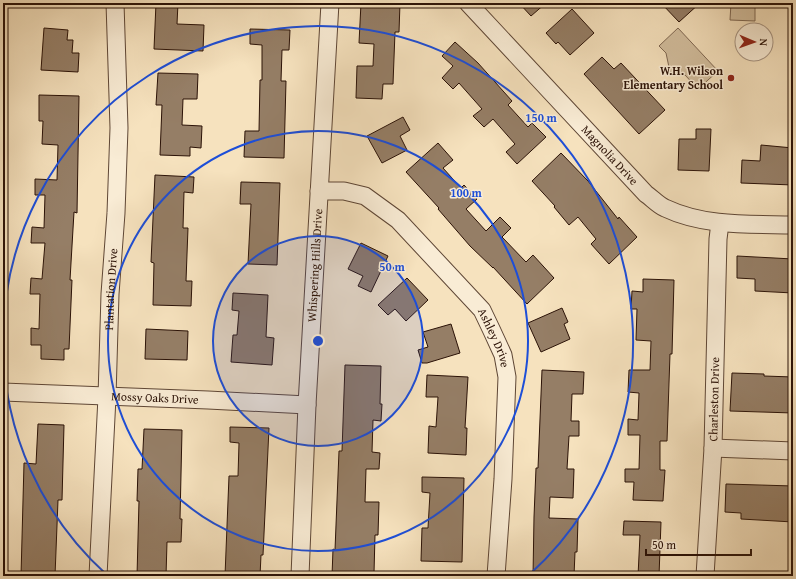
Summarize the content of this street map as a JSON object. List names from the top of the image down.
{
  "streets": {
    "street": [
      "Magnolia Drive",
      "Whispering Hills Drive",
      "Plantation Drive",
      "Ashley Drive",
      "Mossy Oaks Drive",
      "Charleston Drive"
    ]
  },
  "crossings": [
    ["Magnolia Drive", "Charleston Drive"],
    ["Whispering Hills Drive", "Ashley Drive"],
    ["Whispering Hills Drive", "Mossy Oaks Drive"],
    ["Plantation Drive", "Mossy Oaks Drive"]
  ],
  "places": ["W.H. Wilson Elementary School"],
  "scale_bar": "50 m",
  "north": "right",
  "rings": ["150 m", "100 m", "50 m"]
}
